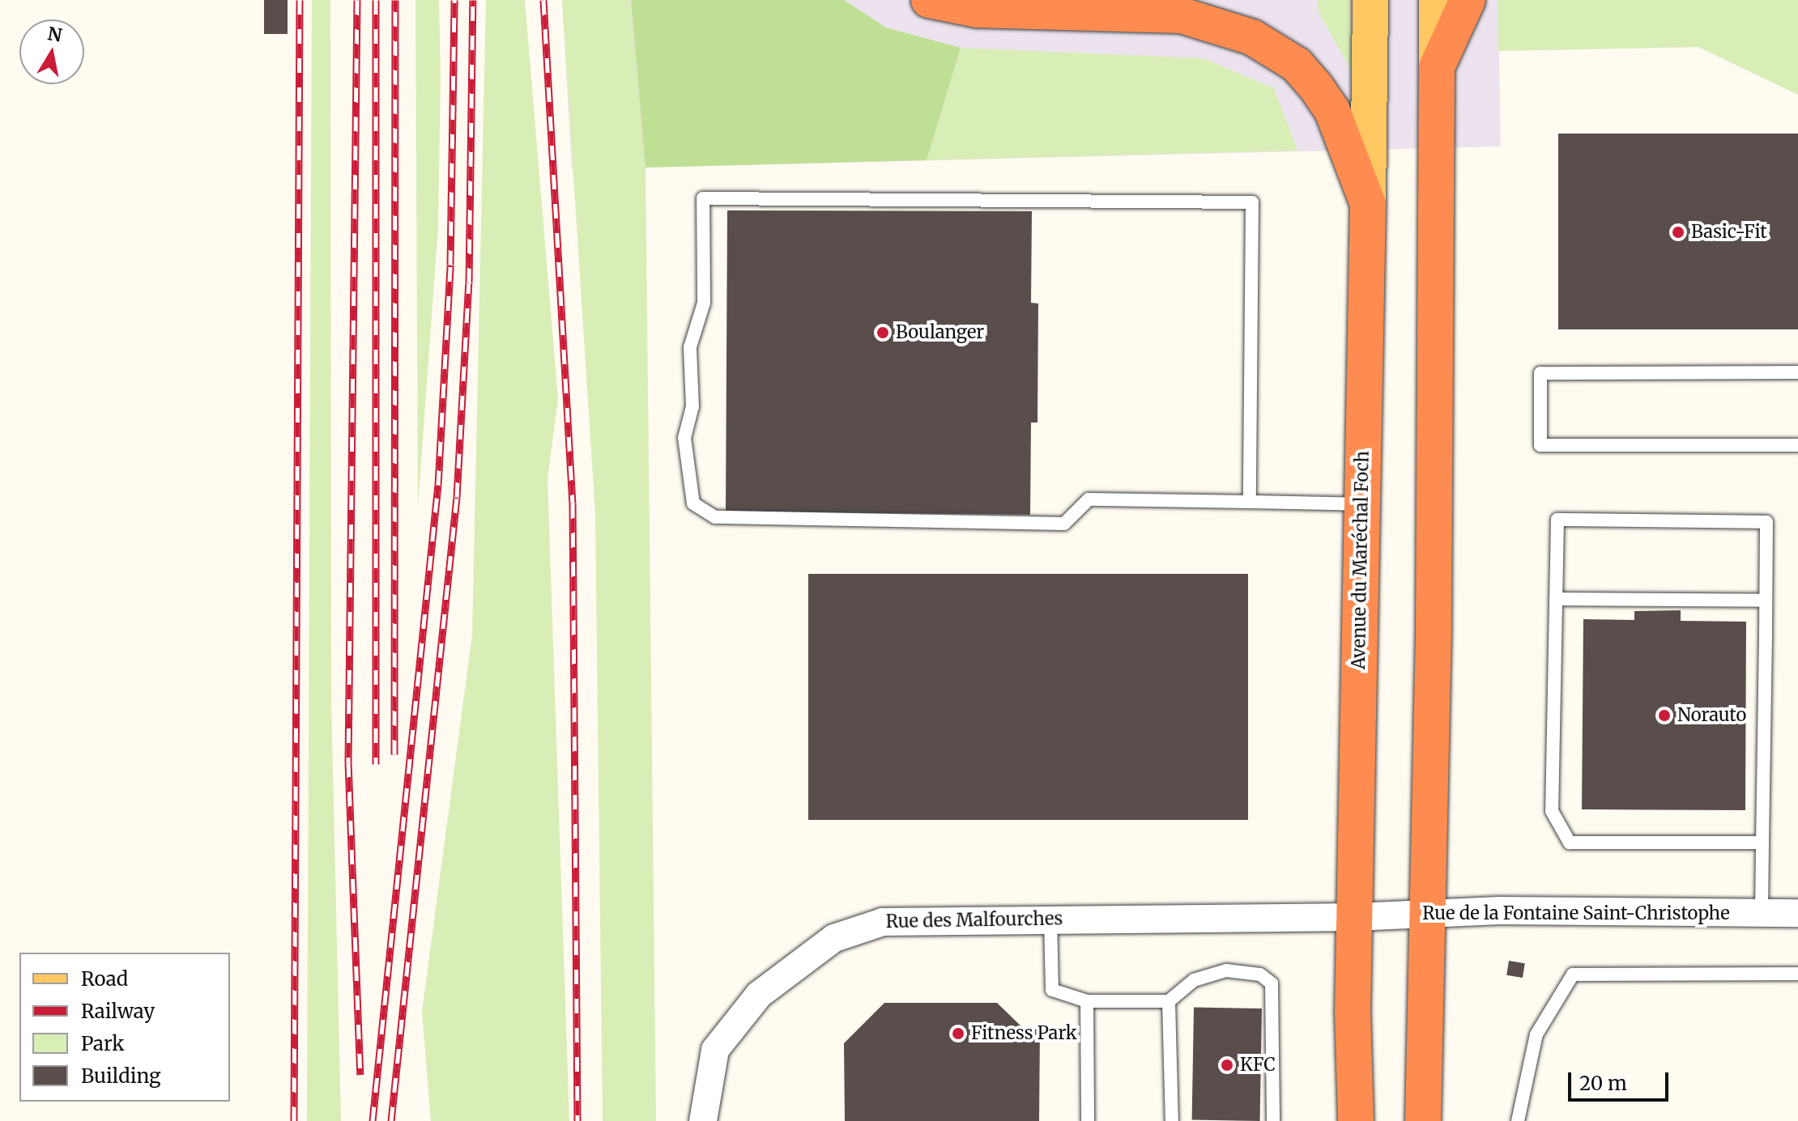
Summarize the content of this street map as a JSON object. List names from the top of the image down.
{
  "streets": {
    "highway": ["Avenue du Maréchal Foch"],
    "street": ["Rue de la Fontaine Saint-Christophe", "Rue des Malfourches"]
  },
  "crossings": [
    ["Avenue du Maréchal Foch", "Rue de la Fontaine Saint-Christophe"],
    ["Avenue du Maréchal Foch", "Rue des Malfourches"],
    ["Rue de la Fontaine Saint-Christophe", "Rue des Malfourches"]
  ],
  "places": [
    "Basic-Fit",
    "Boulanger",
    "Norauto",
    "Fitness Park",
    "KFC"
  ],
  "legend": [
    "Road",
    "Railway",
    "Park",
    "Building"
  ],
  "scale_bar": "20 m",
  "north": "top"
}
